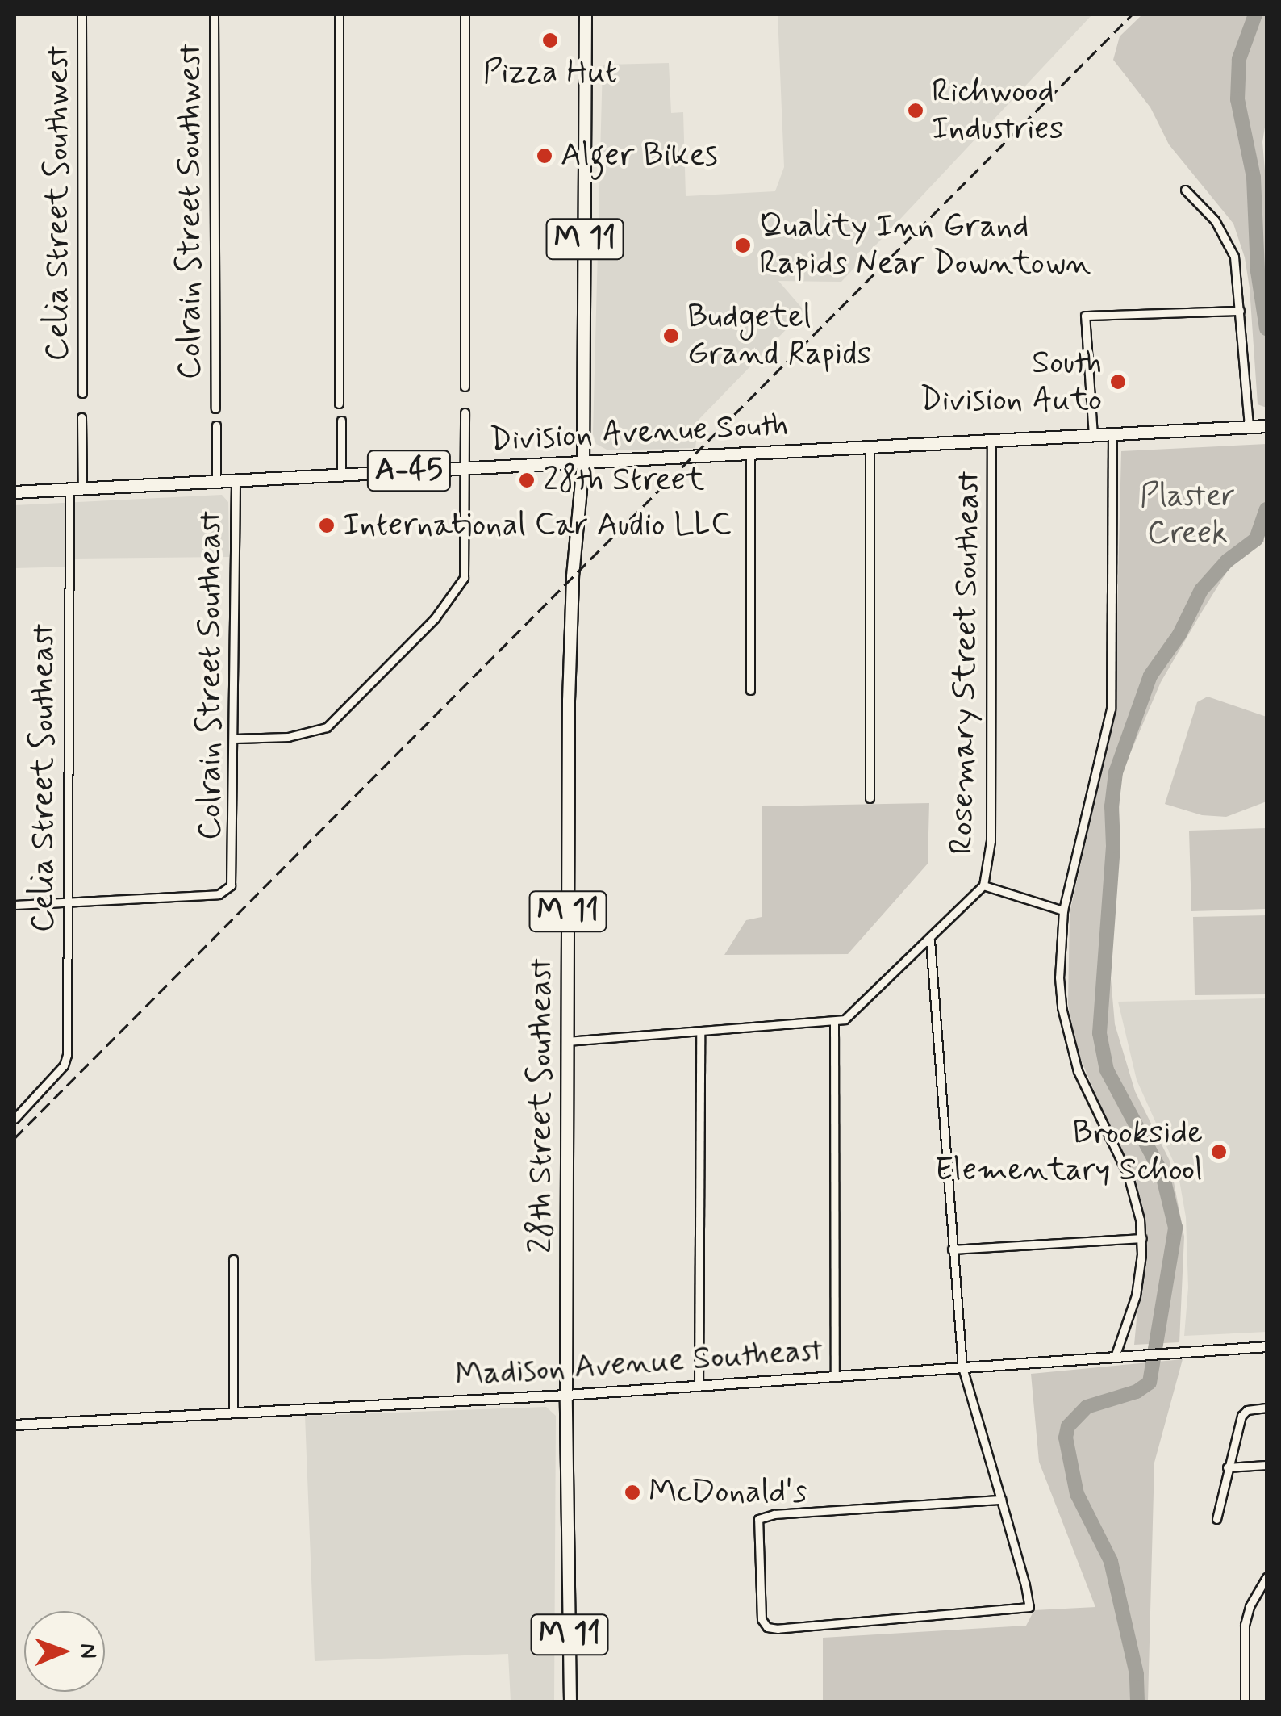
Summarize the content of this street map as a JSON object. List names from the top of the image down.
{
  "streets": {
    "main road": [
      "M 11",
      "Division Avenue South",
      "A-45",
      "28th Street Southeast"
    ],
    "street": [
      "Celia Street Southwest",
      "Colrain Street Southwest",
      "Rosemary Street Southeast",
      "Colrain Street Southeast",
      "Celia Street Southeast",
      "Madison Avenue Southeast"
    ]
  },
  "crossings": [
    ["Colrain Street Southwest", "Division Avenue South"],
    ["M 11", "Division Avenue South"],
    ["M 11", "28th Street Southeast"],
    ["Division Avenue South", "Rosemary Street Southeast"],
    ["Division Avenue South", "Colrain Street Southeast"],
    ["Division Avenue South", "Celia Street Southeast"],
    ["Division Avenue South", "28th Street Southeast"],
    ["Colrain Street Southeast", "Celia Street Southeast"],
    ["28th Street Southeast", "Madison Avenue Southeast"]
  ],
  "parks": ["Plaster Creek"],
  "places": [
    "Pizza Hut",
    "Richwood Industries",
    "Alger Bikes",
    "Quality Inn Grand Rapids Near Downtown",
    "Budgetel Grand Rapids",
    "South Division Auto",
    "28th Street",
    "International Car Audio LLC",
    "Brookside Elementary School",
    "McDonald's"
  ],
  "north": "right"
}
